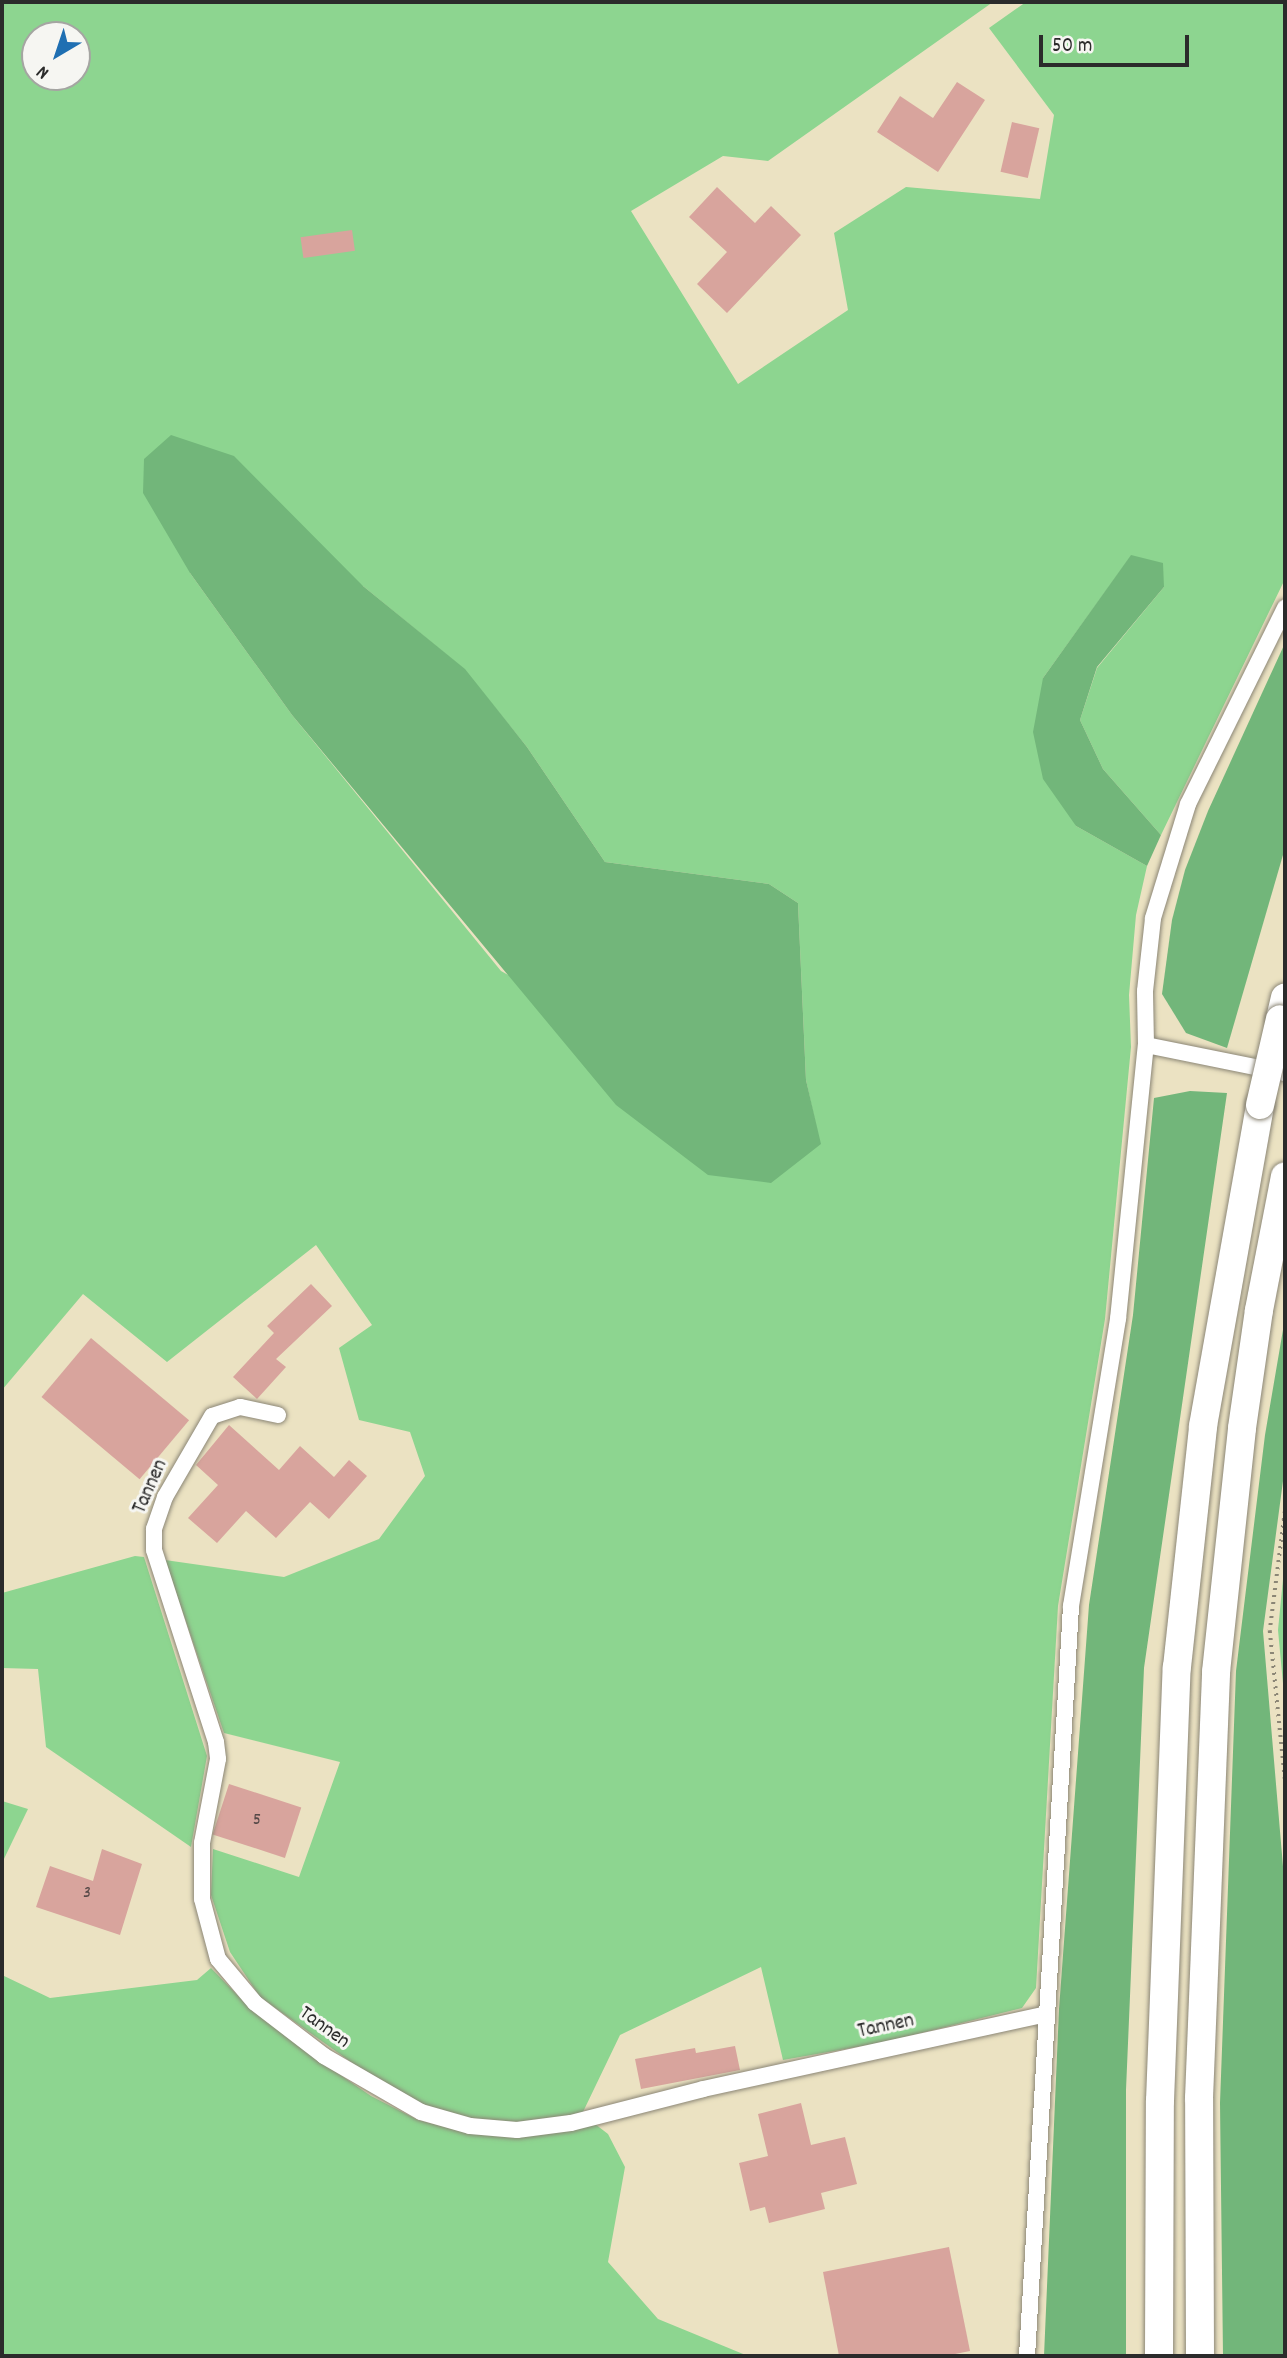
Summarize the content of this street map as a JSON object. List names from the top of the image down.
{
  "streets": {
    "street": ["Tannen"]
  },
  "house_numbers": ["5", "3"],
  "scale_bar": "50 m",
  "north": "bottom left"
}
